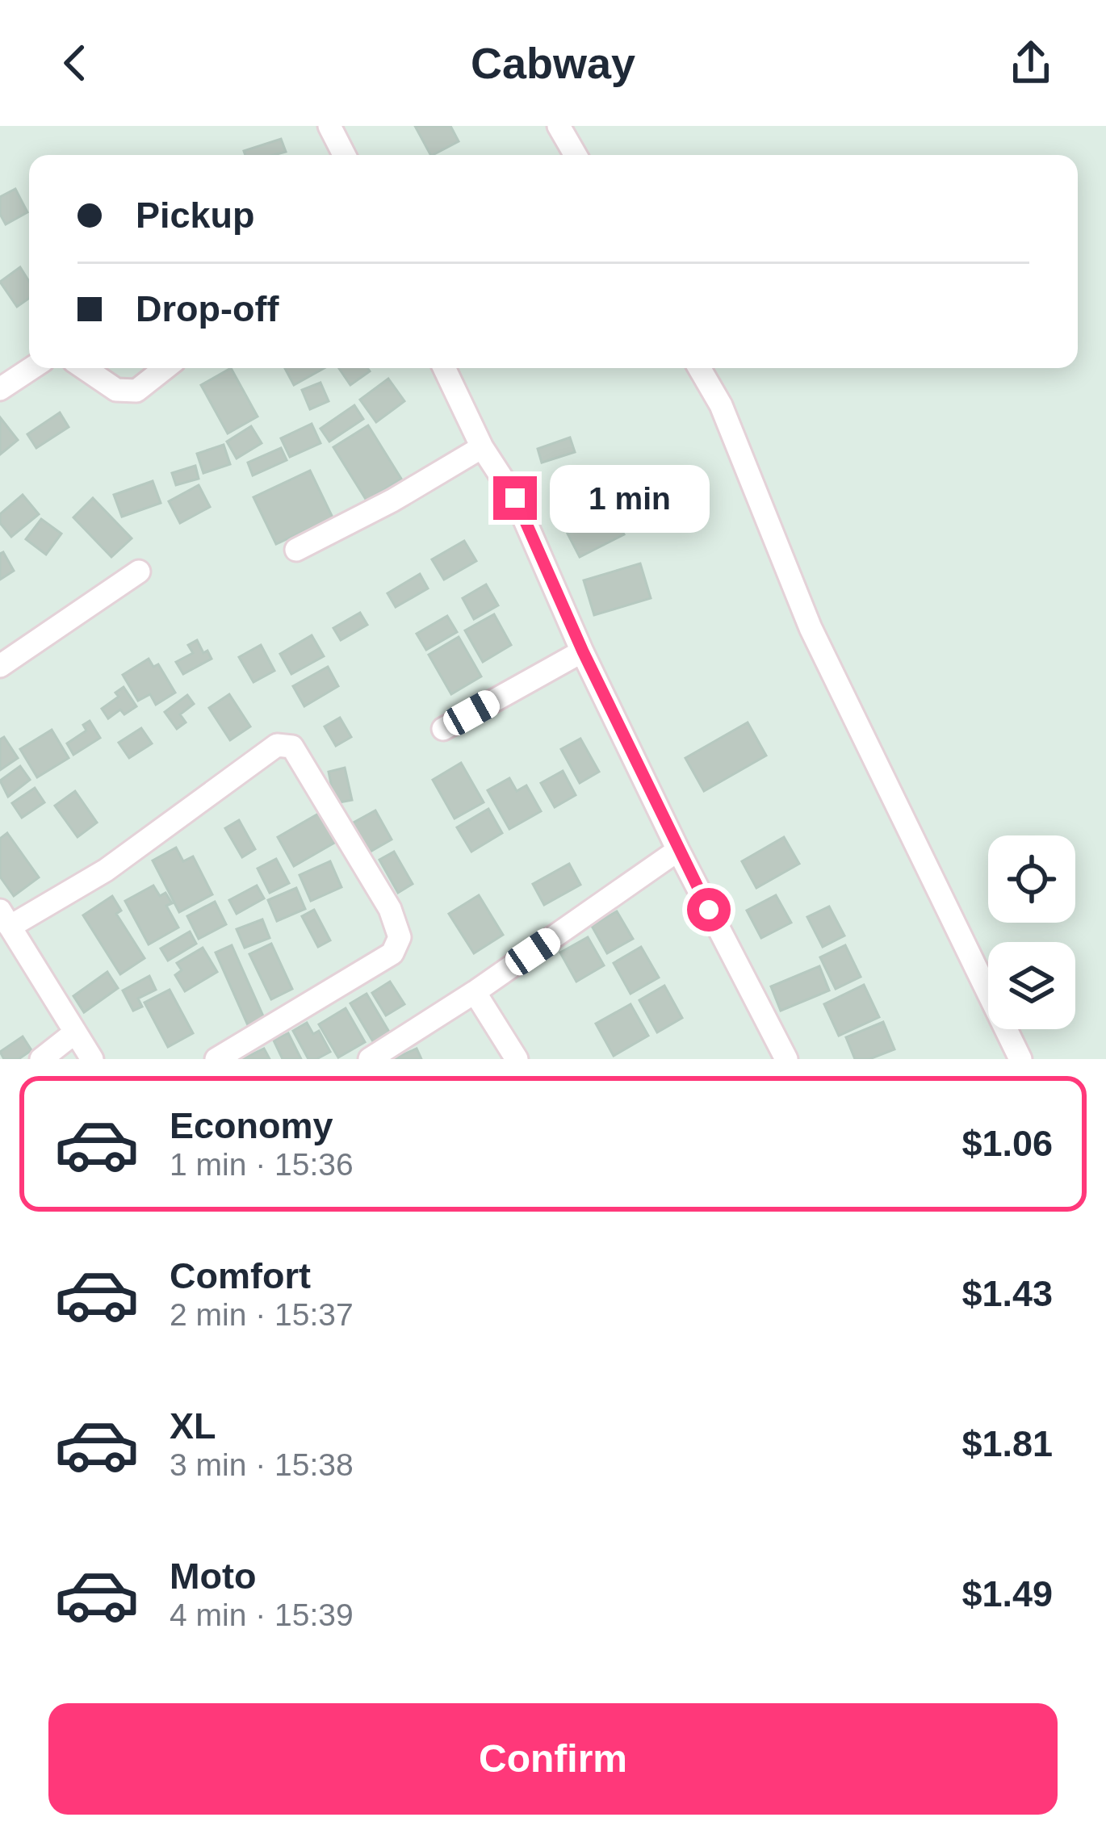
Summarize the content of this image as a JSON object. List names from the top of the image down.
{
  "page": {
    "header": "Cabway",
    "banner": ["Pickup", "Drop-off"],
    "bubble": "1 min",
    "list": [
      {
        "name": "Economy",
        "note": "1 min · 15:36",
        "value": "$1.06"
      },
      {
        "name": "Comfort",
        "note": "2 min · 15:37",
        "value": "$1.43"
      },
      {
        "name": "XL",
        "note": "3 min · 15:38",
        "value": "$1.81"
      },
      {
        "name": "Moto",
        "note": "4 min · 15:39",
        "value": "$1.49"
      }
    ],
    "buttons": "Confirm"
  }
}
